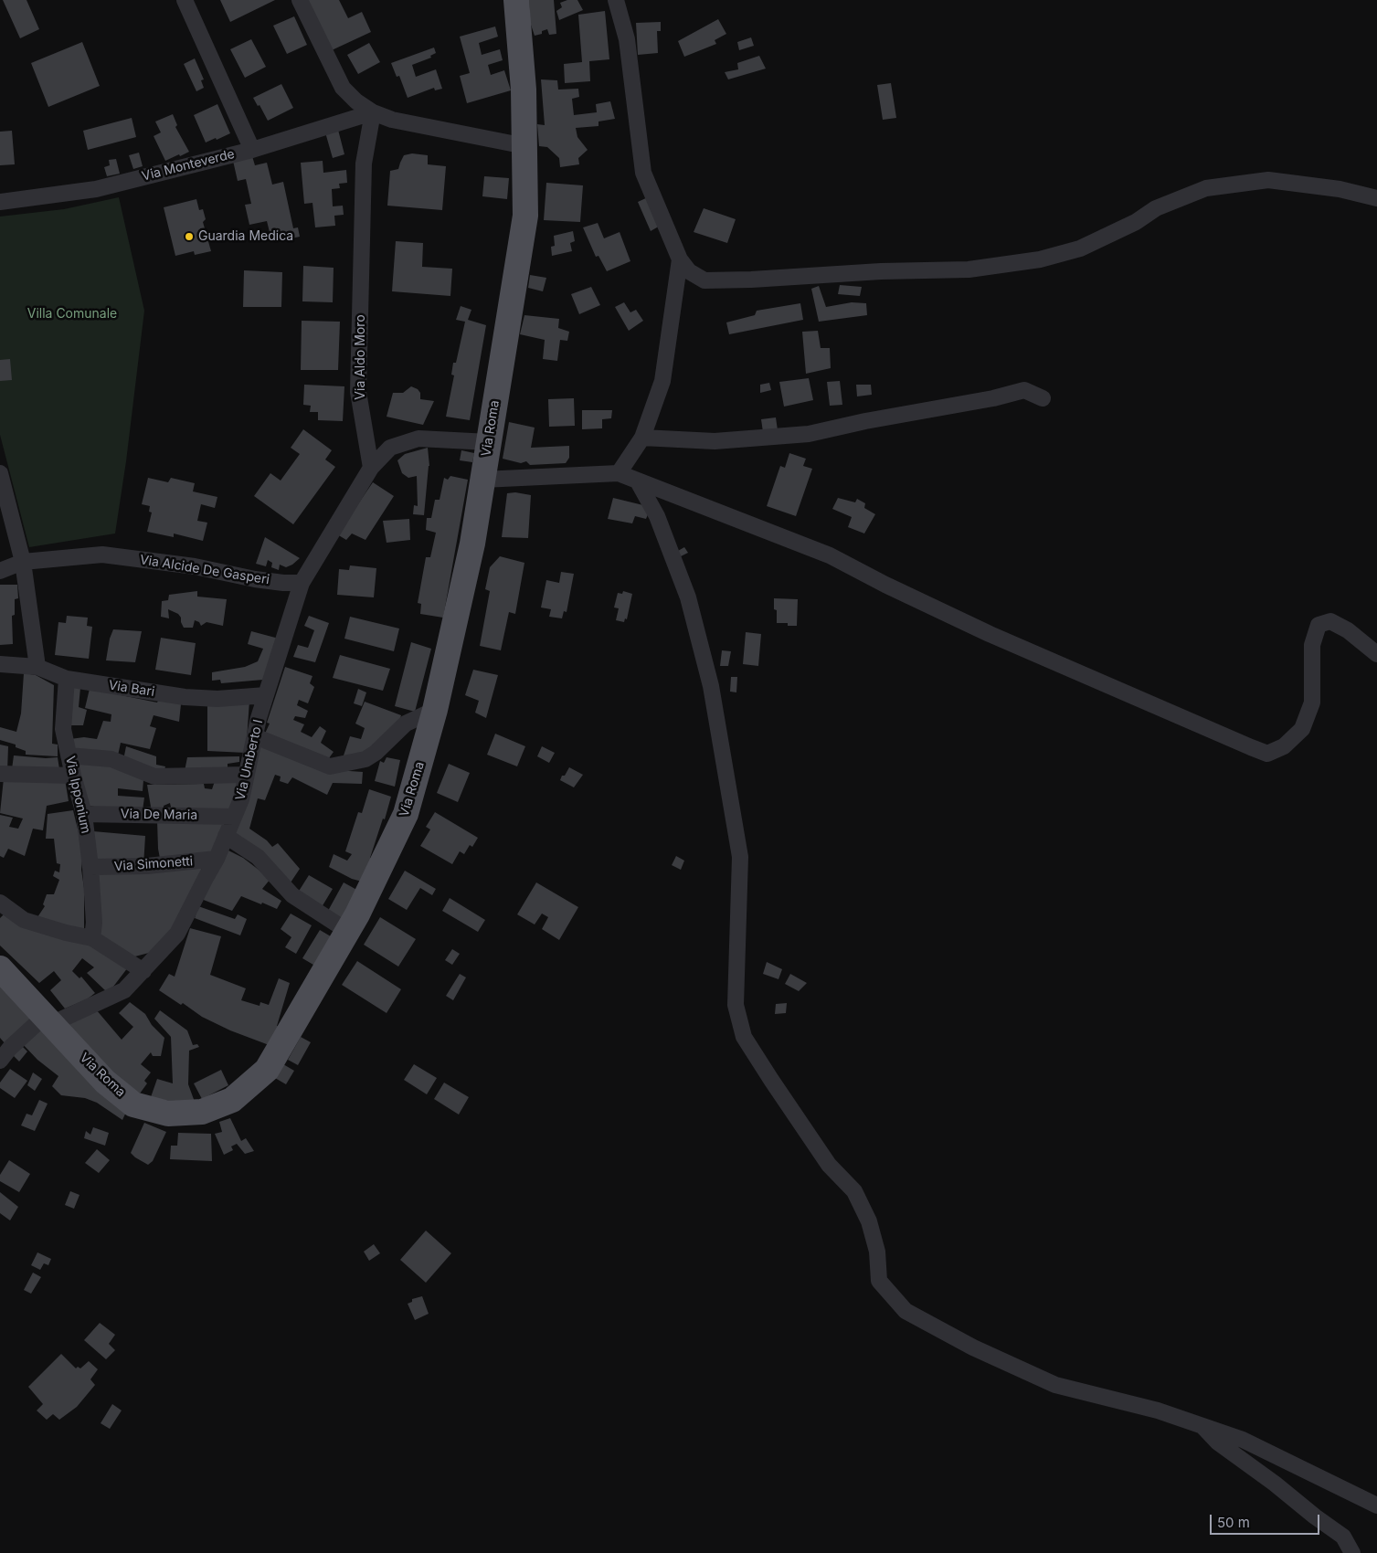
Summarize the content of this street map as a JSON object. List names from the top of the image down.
{
  "streets": {
    "main road": ["Via Roma"],
    "street": [
      "Via Monteverde",
      "Via Aldo Moro",
      "Via Alcide De Gasperi",
      "Via Bari",
      "Via Umberto I",
      "Via Ipponium",
      "Via De Maria",
      "Via Simonetti"
    ]
  },
  "crossings": [
    ["Via Monteverde", "Via Aldo Moro"],
    ["Via Roma", "Via Umberto I"],
    ["Via Alcide De Gasperi", "Via Umberto I"],
    ["Via Bari", "Via Umberto I"],
    ["Via Bari", "Via Ipponium"],
    ["Via Umberto I", "Via De Maria"],
    ["Via Umberto I", "Via Simonetti"],
    ["Via Ipponium", "Via De Maria"],
    ["Via Ipponium", "Via Simonetti"]
  ],
  "parks": ["Villa Comunale"],
  "places": ["Guardia Medica"],
  "scale_bar": "50 m"
}
